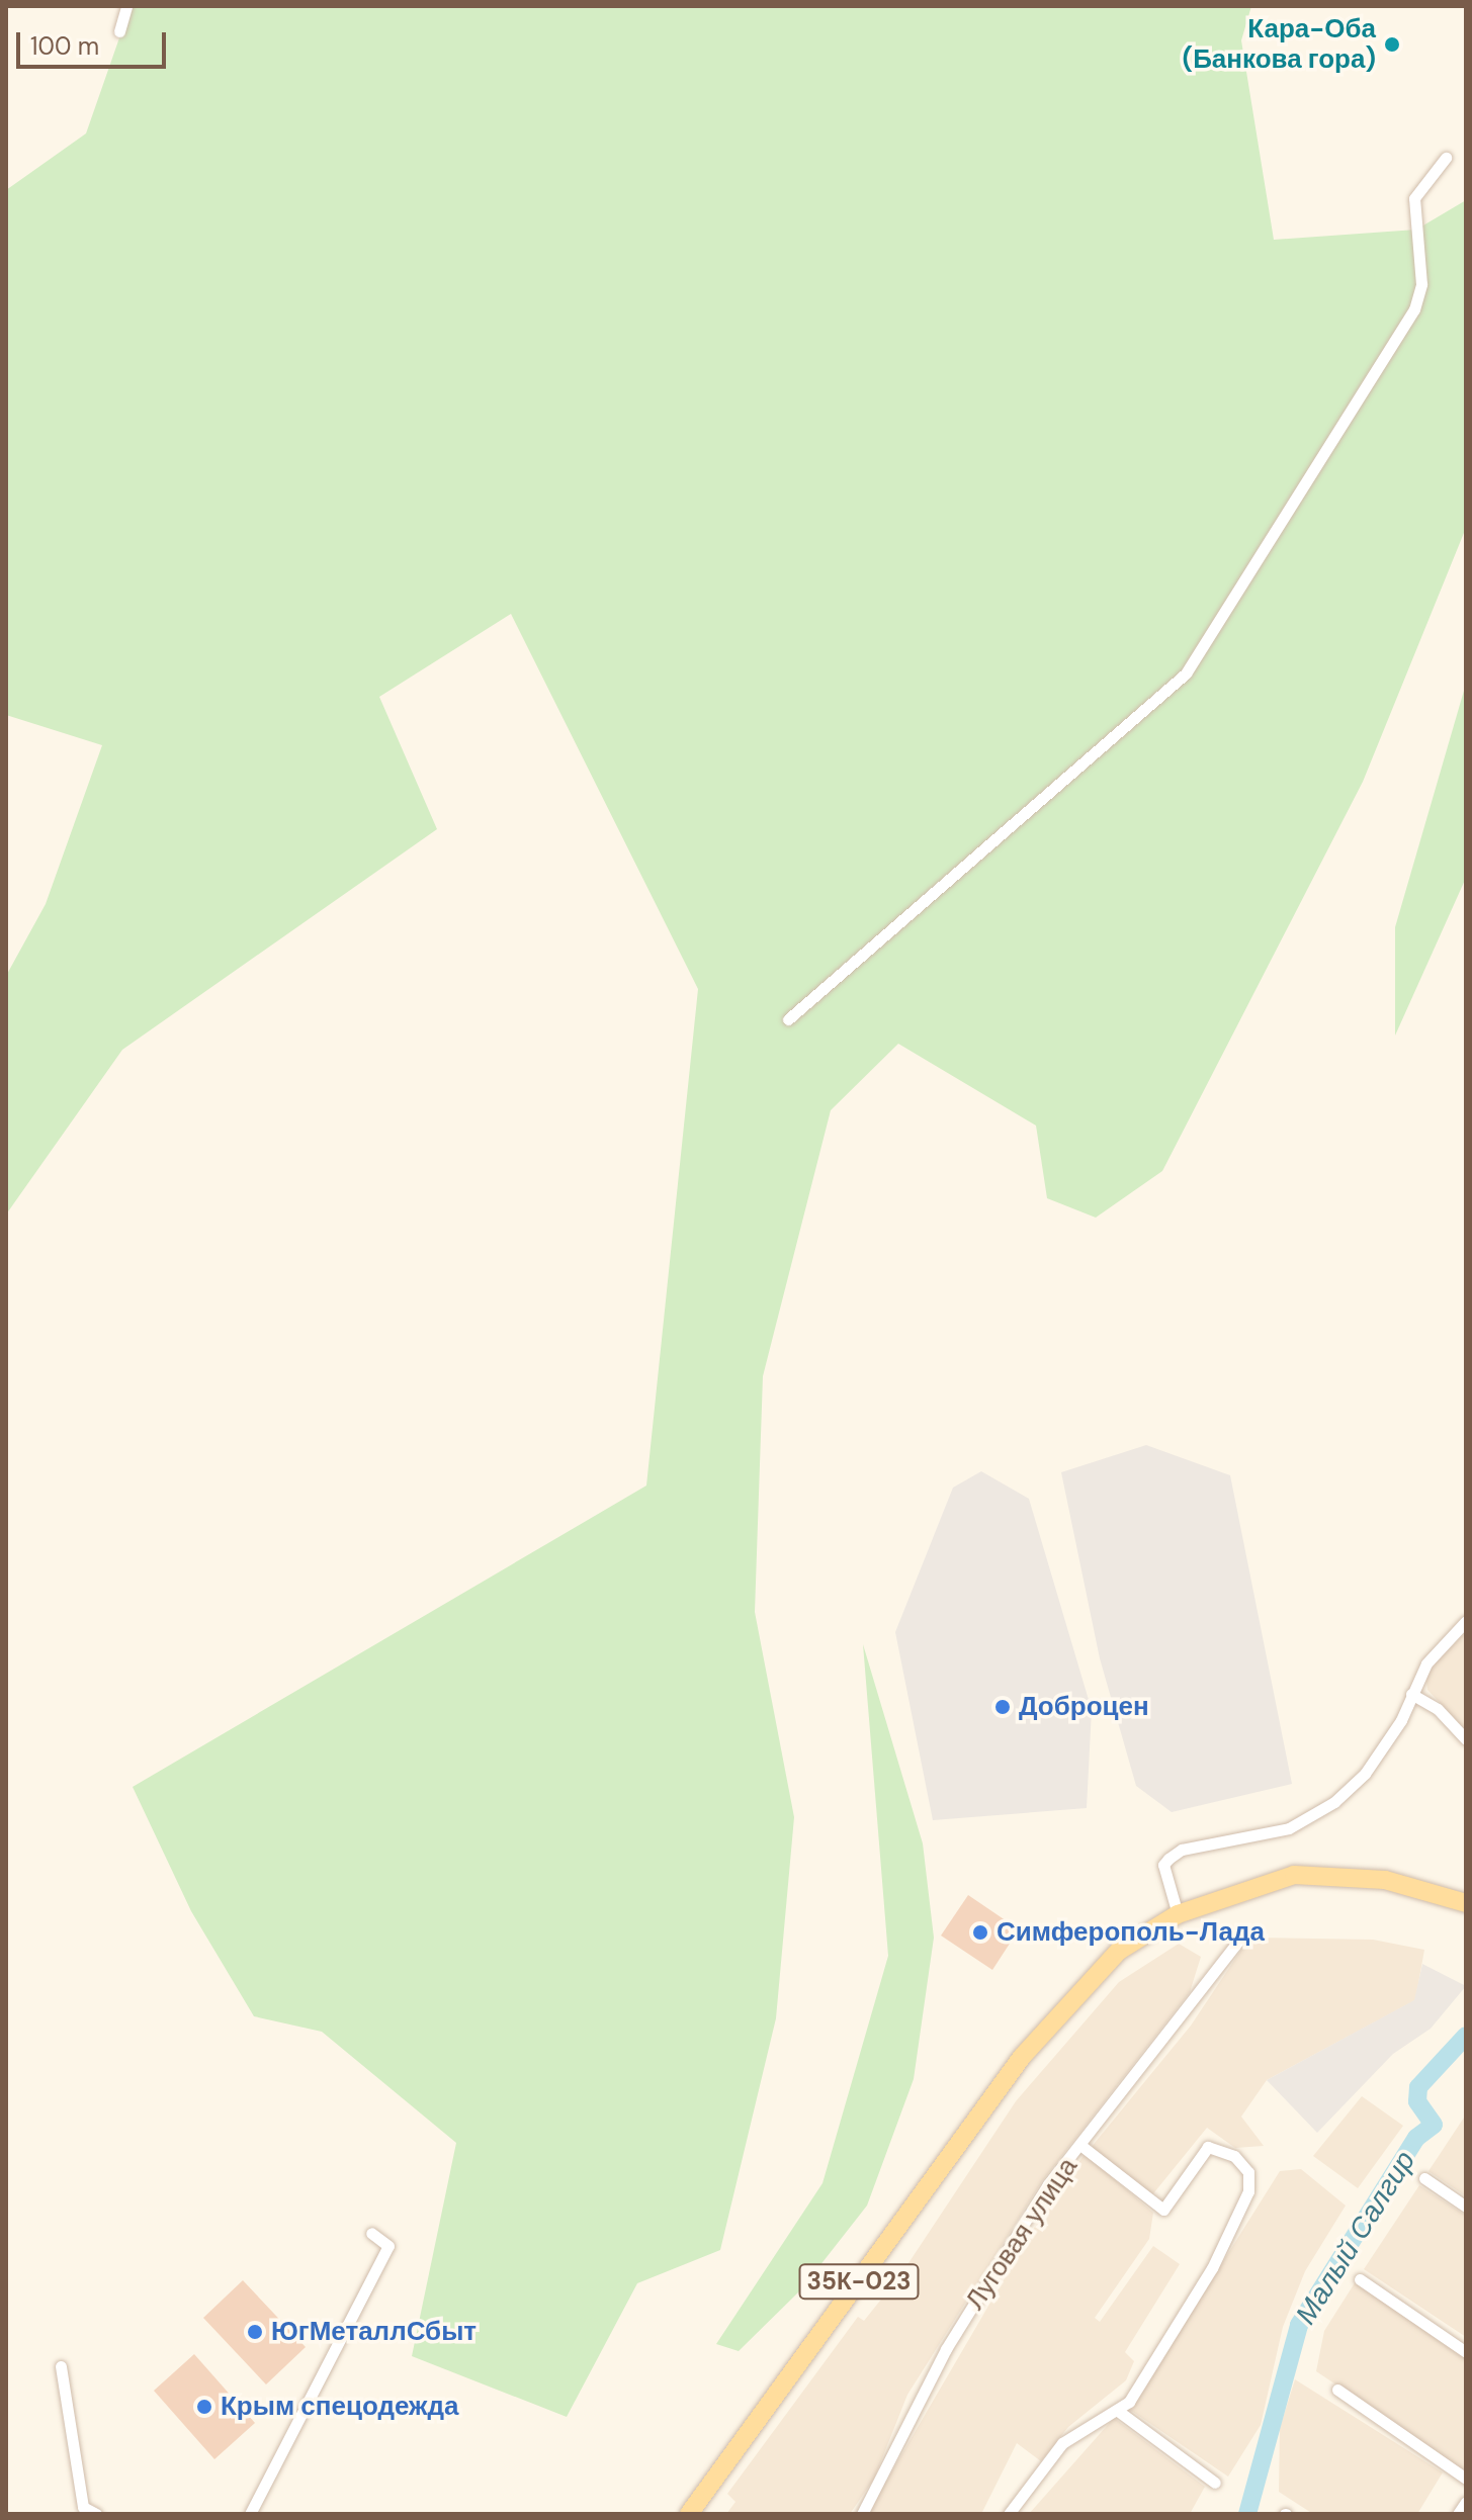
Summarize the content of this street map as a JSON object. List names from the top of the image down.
{
  "streets": {
    "main road": ["35К-023"],
    "street": ["Луговая улица"]
  },
  "water": ["Малый Салгир"],
  "places": [
    "Кара-Оба (Банкова гора)",
    "Доброцен",
    "Симферополь-Лада",
    "ЮгМеталлСбыт",
    "Крым спецодежда"
  ],
  "scale_bar": "100 m"
}
